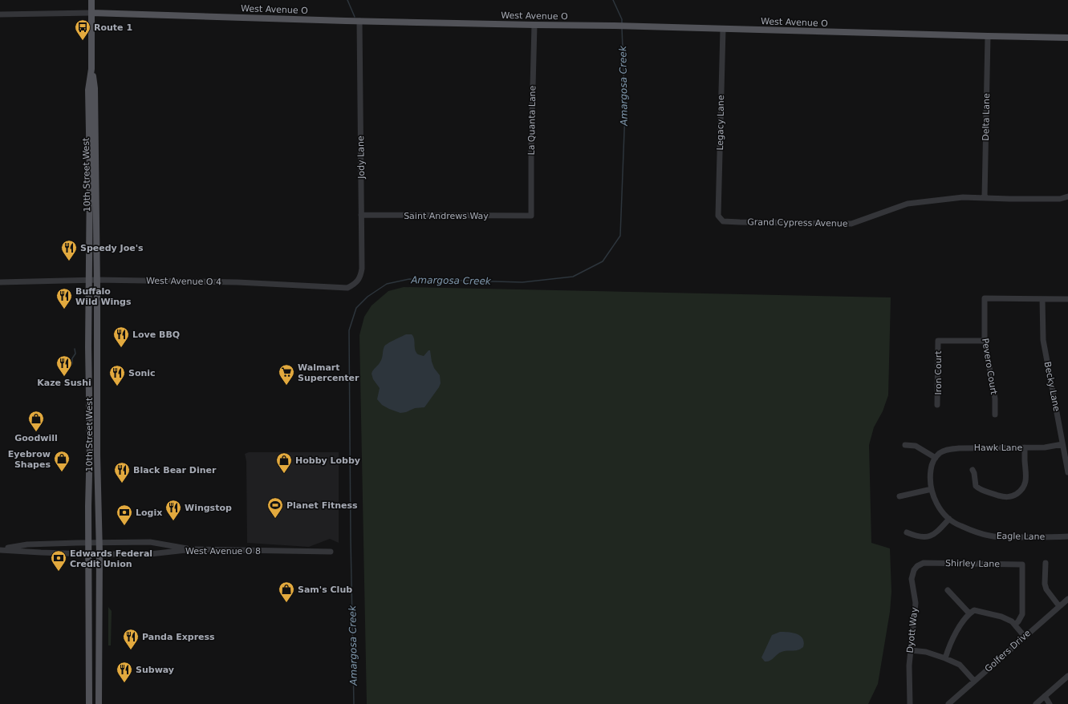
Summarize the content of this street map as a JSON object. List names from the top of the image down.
{
  "streets": {
    "main road": ["West Avenue O", "10th Street West"],
    "street": [
      "Delta Lane",
      "La Quanta Lane",
      "Legacy Lane",
      "Jody Lane",
      "Saint Andrews Way",
      "Grand Cypress Avenue",
      "West Avenue O 4",
      "Pevero Court",
      "Iron Court",
      "Becky Lane",
      "Hawk Lane",
      "Eagle Lane",
      "West Avenue O 8",
      "Shirley Lane",
      "Dyott Way",
      "Golfers Drive"
    ]
  },
  "crossings": [
    ["West Avenue O", "Delta Lane"],
    ["West Avenue O", "La Quanta Lane"],
    ["West Avenue O", "Legacy Lane"],
    ["West Avenue O", "Jody Lane"],
    ["West Avenue O", "10th Street West"],
    ["Delta Lane", "Grand Cypress Avenue"],
    ["La Quanta Lane", "Saint Andrews Way"],
    ["Legacy Lane", "Grand Cypress Avenue"],
    ["Jody Lane", "Saint Andrews Way"],
    ["Jody Lane", "West Avenue O 4"],
    ["10th Street West", "West Avenue O 4"],
    ["10th Street West", "West Avenue O 8"],
    ["Pevero Court", "Iron Court"],
    ["Pevero Court", "Becky Lane"],
    ["Becky Lane", "Hawk Lane"],
    ["Hawk Lane", "Eagle Lane"],
    ["Shirley Lane", "Dyott Way"]
  ],
  "water": ["Amargosa Creek"],
  "places": {
    "bus stop": ["Route 1"],
    "restaurant": [
      "Speedy Joe's",
      "Buffalo Wild Wings",
      "Love BBQ",
      "Kaze Sushi",
      "Sonic",
      "Black Bear Diner",
      "Wingstop",
      "Panda Express",
      "Subway"
    ],
    "supermarket": ["Walmart Supercenter"],
    "shop": [
      "Goodwill",
      "Eyebrow Shapes",
      "Hobby Lobby",
      "Sam's Club"
    ],
    "sports": ["Planet Fitness"],
    "bank": ["Logix", "Edwards Federal Credit Union"]
  }
}
